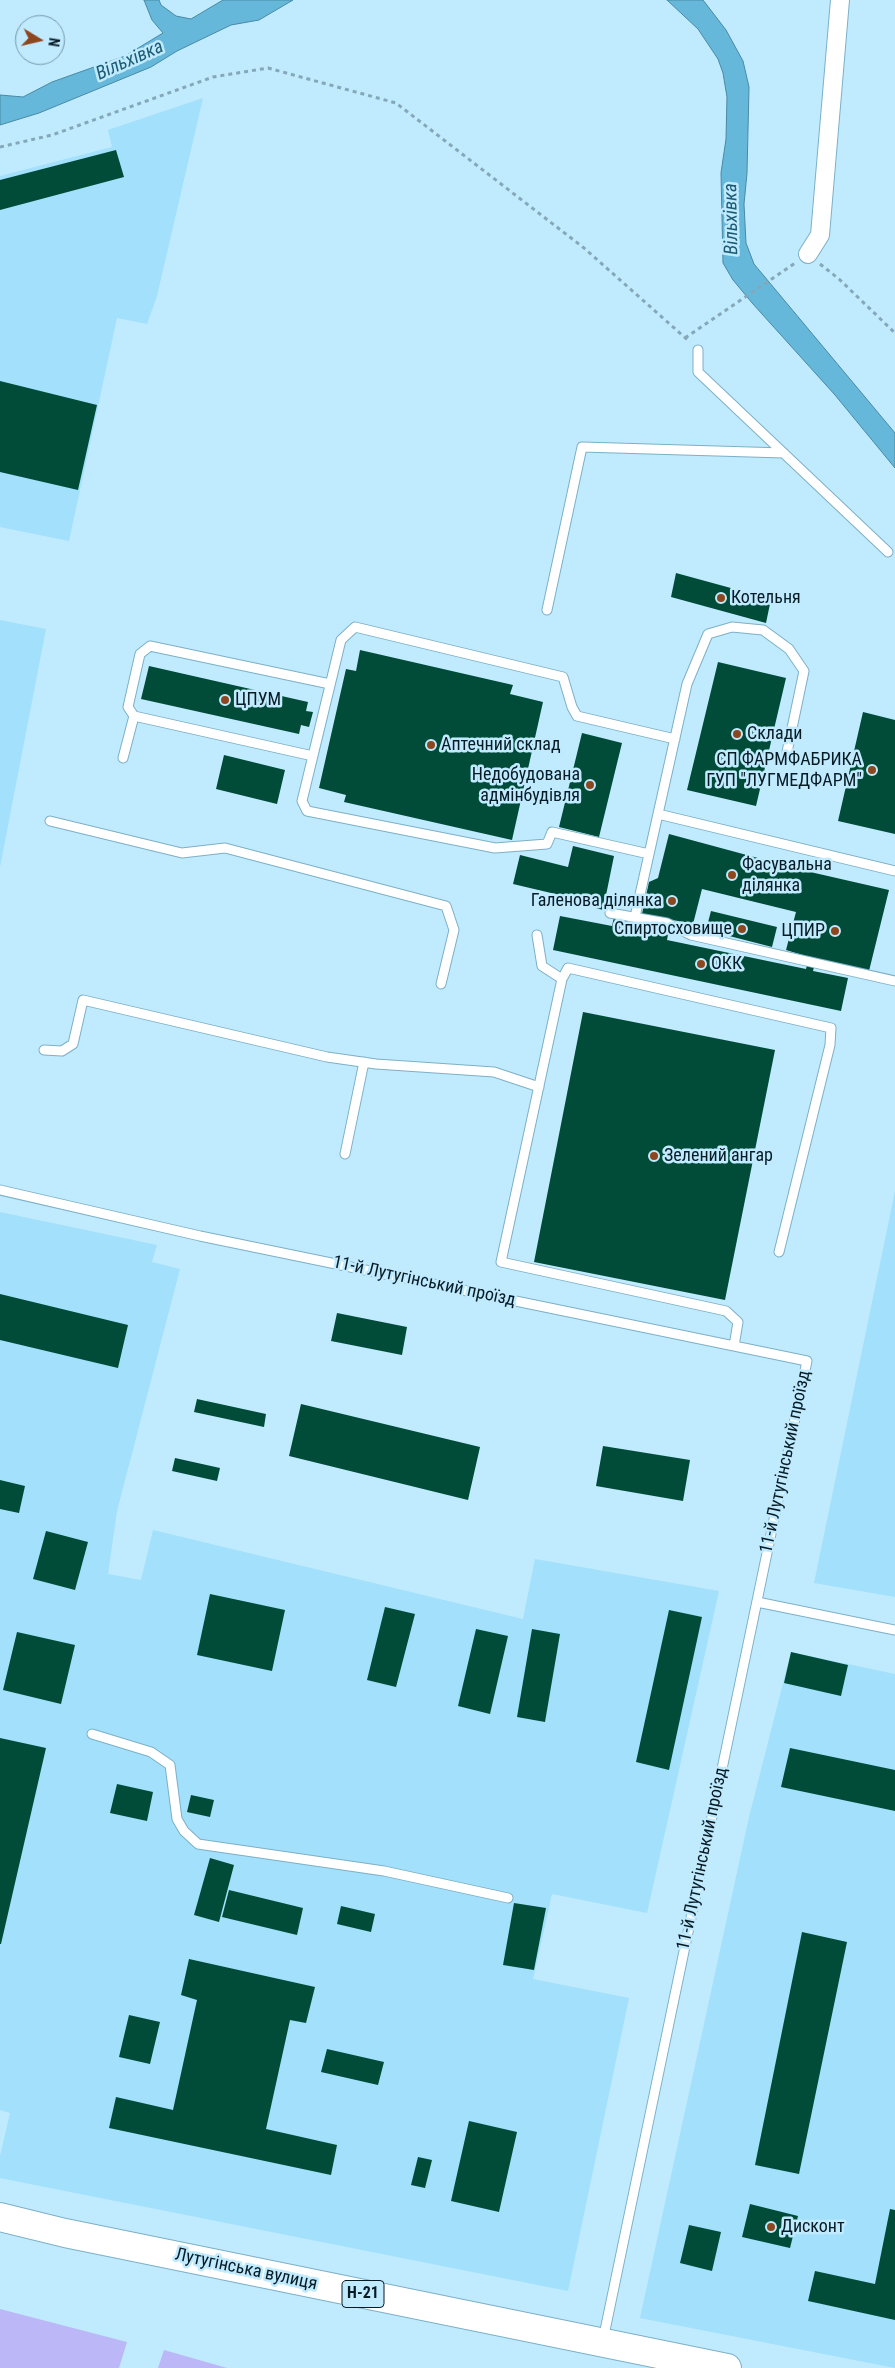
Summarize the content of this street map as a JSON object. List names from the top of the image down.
{
  "streets": {
    "main road": ["Лутугінська вулиця", "Н-21"],
    "lane": ["11-й Лутугінський проїзд"]
  },
  "crossings": [
    ["11-й Лутугінський проїзд", "Лутугінська вулиця"]
  ],
  "water": ["Вільхівка"],
  "places": [
    "Котельня",
    "ЦПУМ",
    "Склади",
    "Аптечний склад",
    "СП ФАРМФАБРИКА ГУП \"ЛУГМЕДФАРМ\"",
    "Недобудована адмінбудівля",
    "Фасувальна ділянка",
    "Галенова ділянка",
    "Спиртосховище",
    "ЦПИР",
    "ОКК",
    "Зелений ангар",
    "Дисконт"
  ],
  "north": "right"
}
